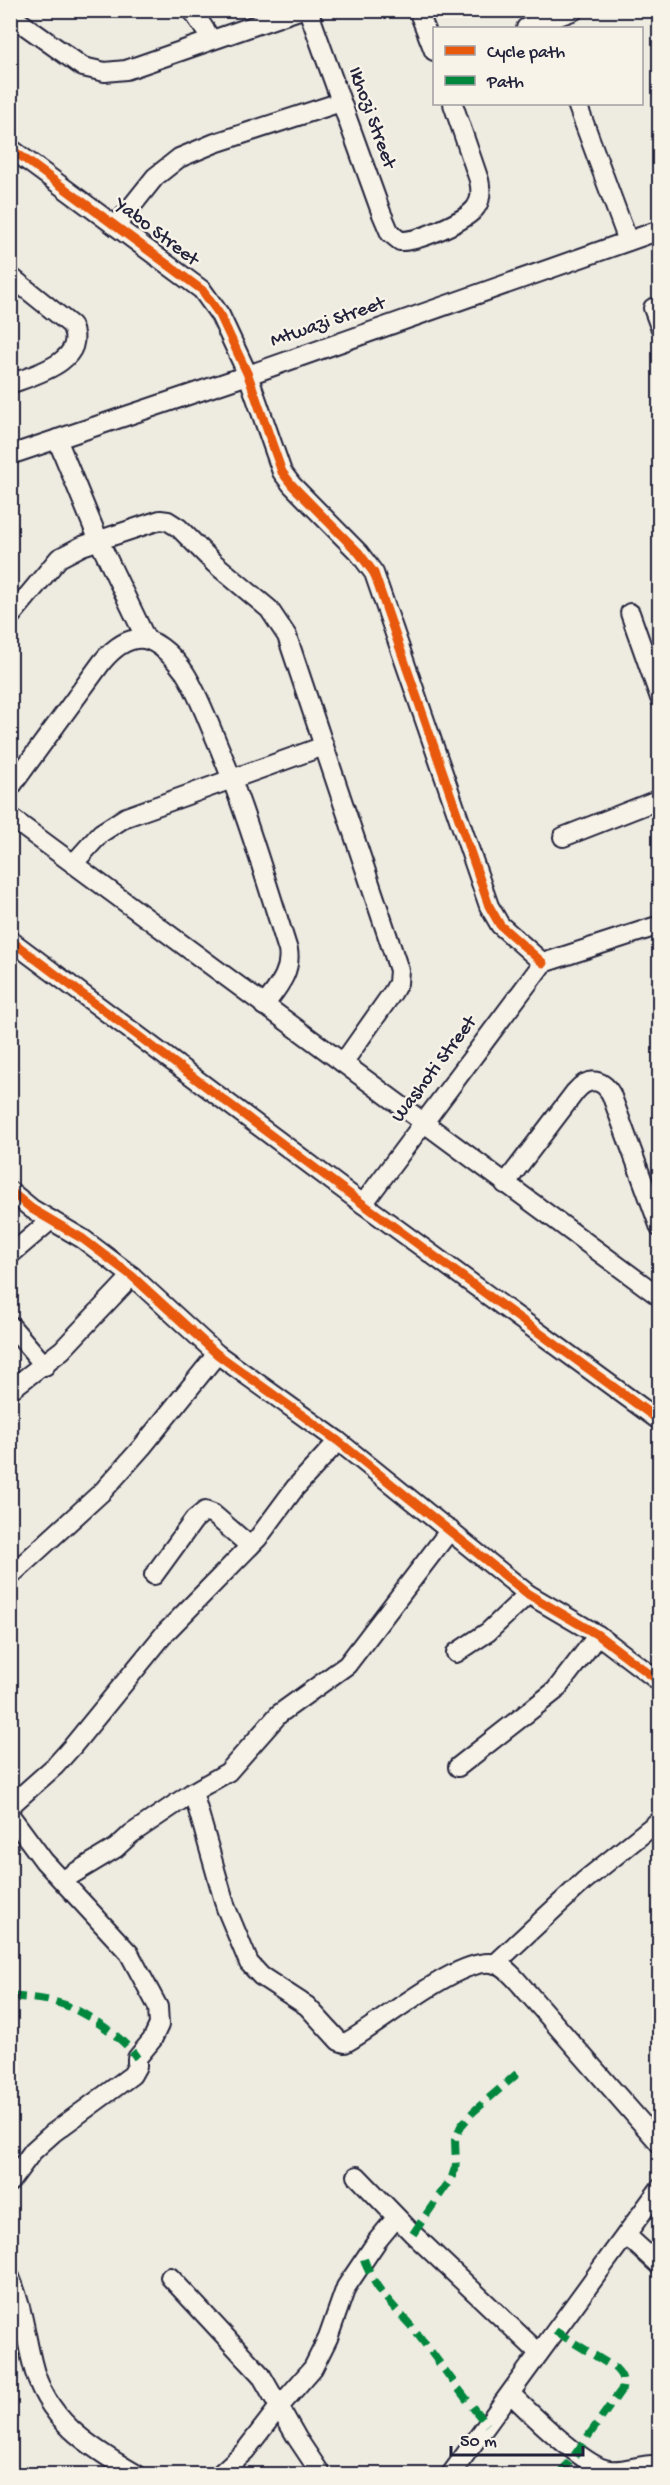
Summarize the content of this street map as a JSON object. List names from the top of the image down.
{
  "streets": {
    "street": [
      "Ikhozi Street",
      "Yabo Street",
      "Mtwazi Street",
      "Washoti Street"
    ]
  },
  "crossings": [
    ["Ikhozi Street", "Yabo Street"],
    ["Yabo Street", "Mtwazi Street"],
    ["Yabo Street", "Washoti Street"]
  ],
  "legend": ["Cycle path", "Path"],
  "scale_bar": "50 m"
}
